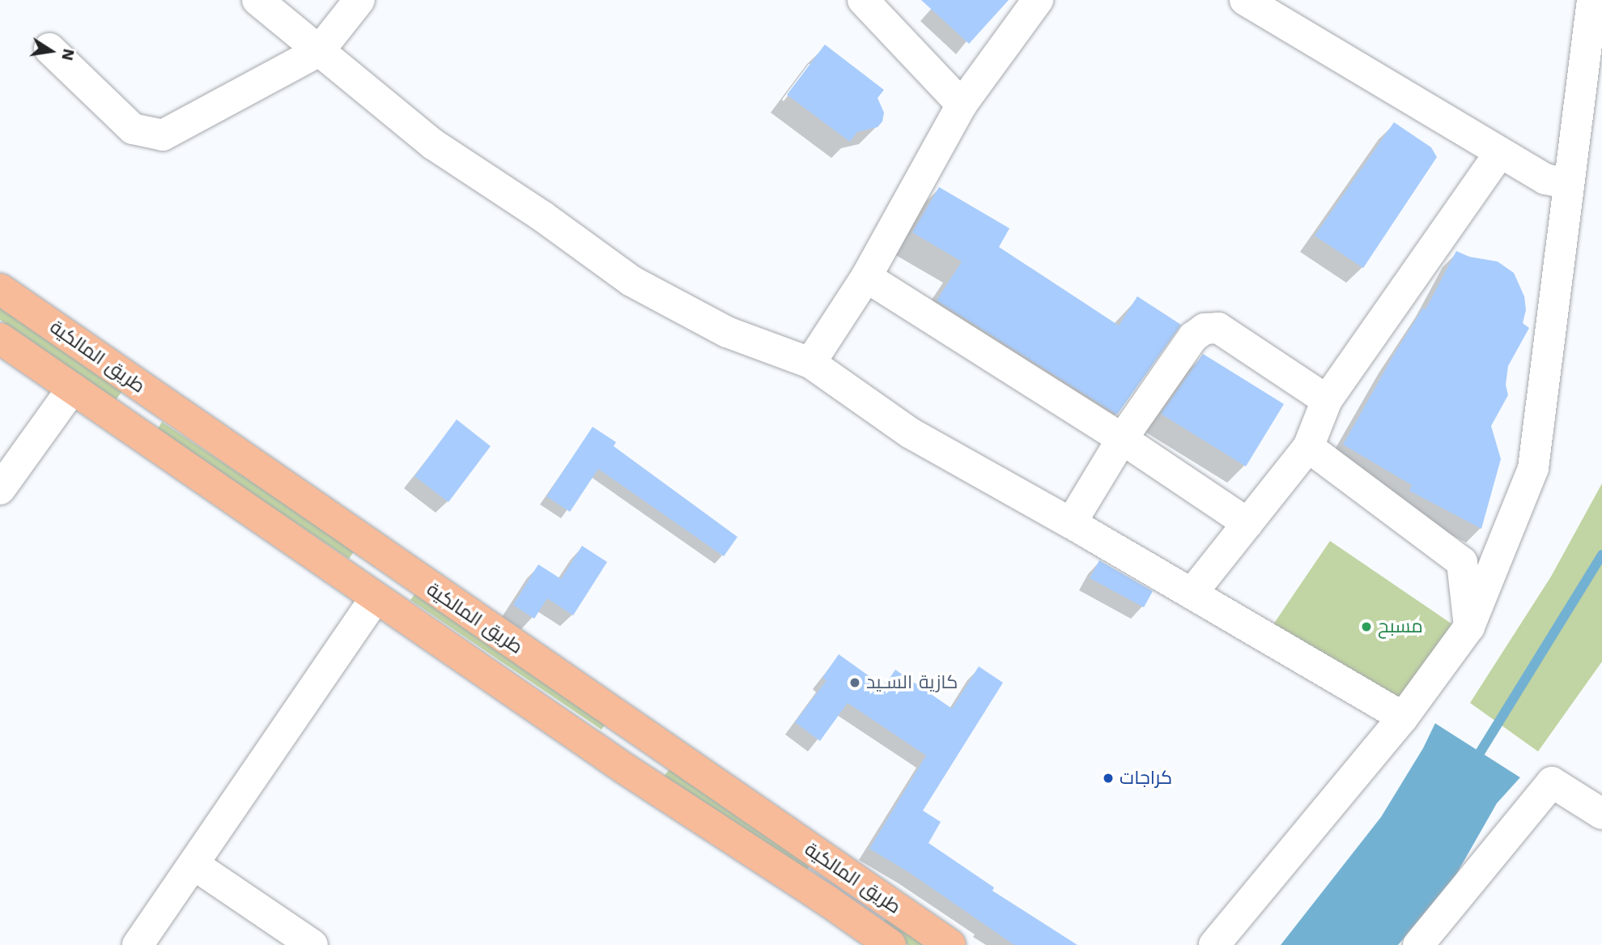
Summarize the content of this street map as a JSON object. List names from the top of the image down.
{
  "streets": {
    "main road": ["طريق المالكية"]
  },
  "places": ["مسبح", "كازية السـيد", "كراجات"],
  "north": "right"
}
